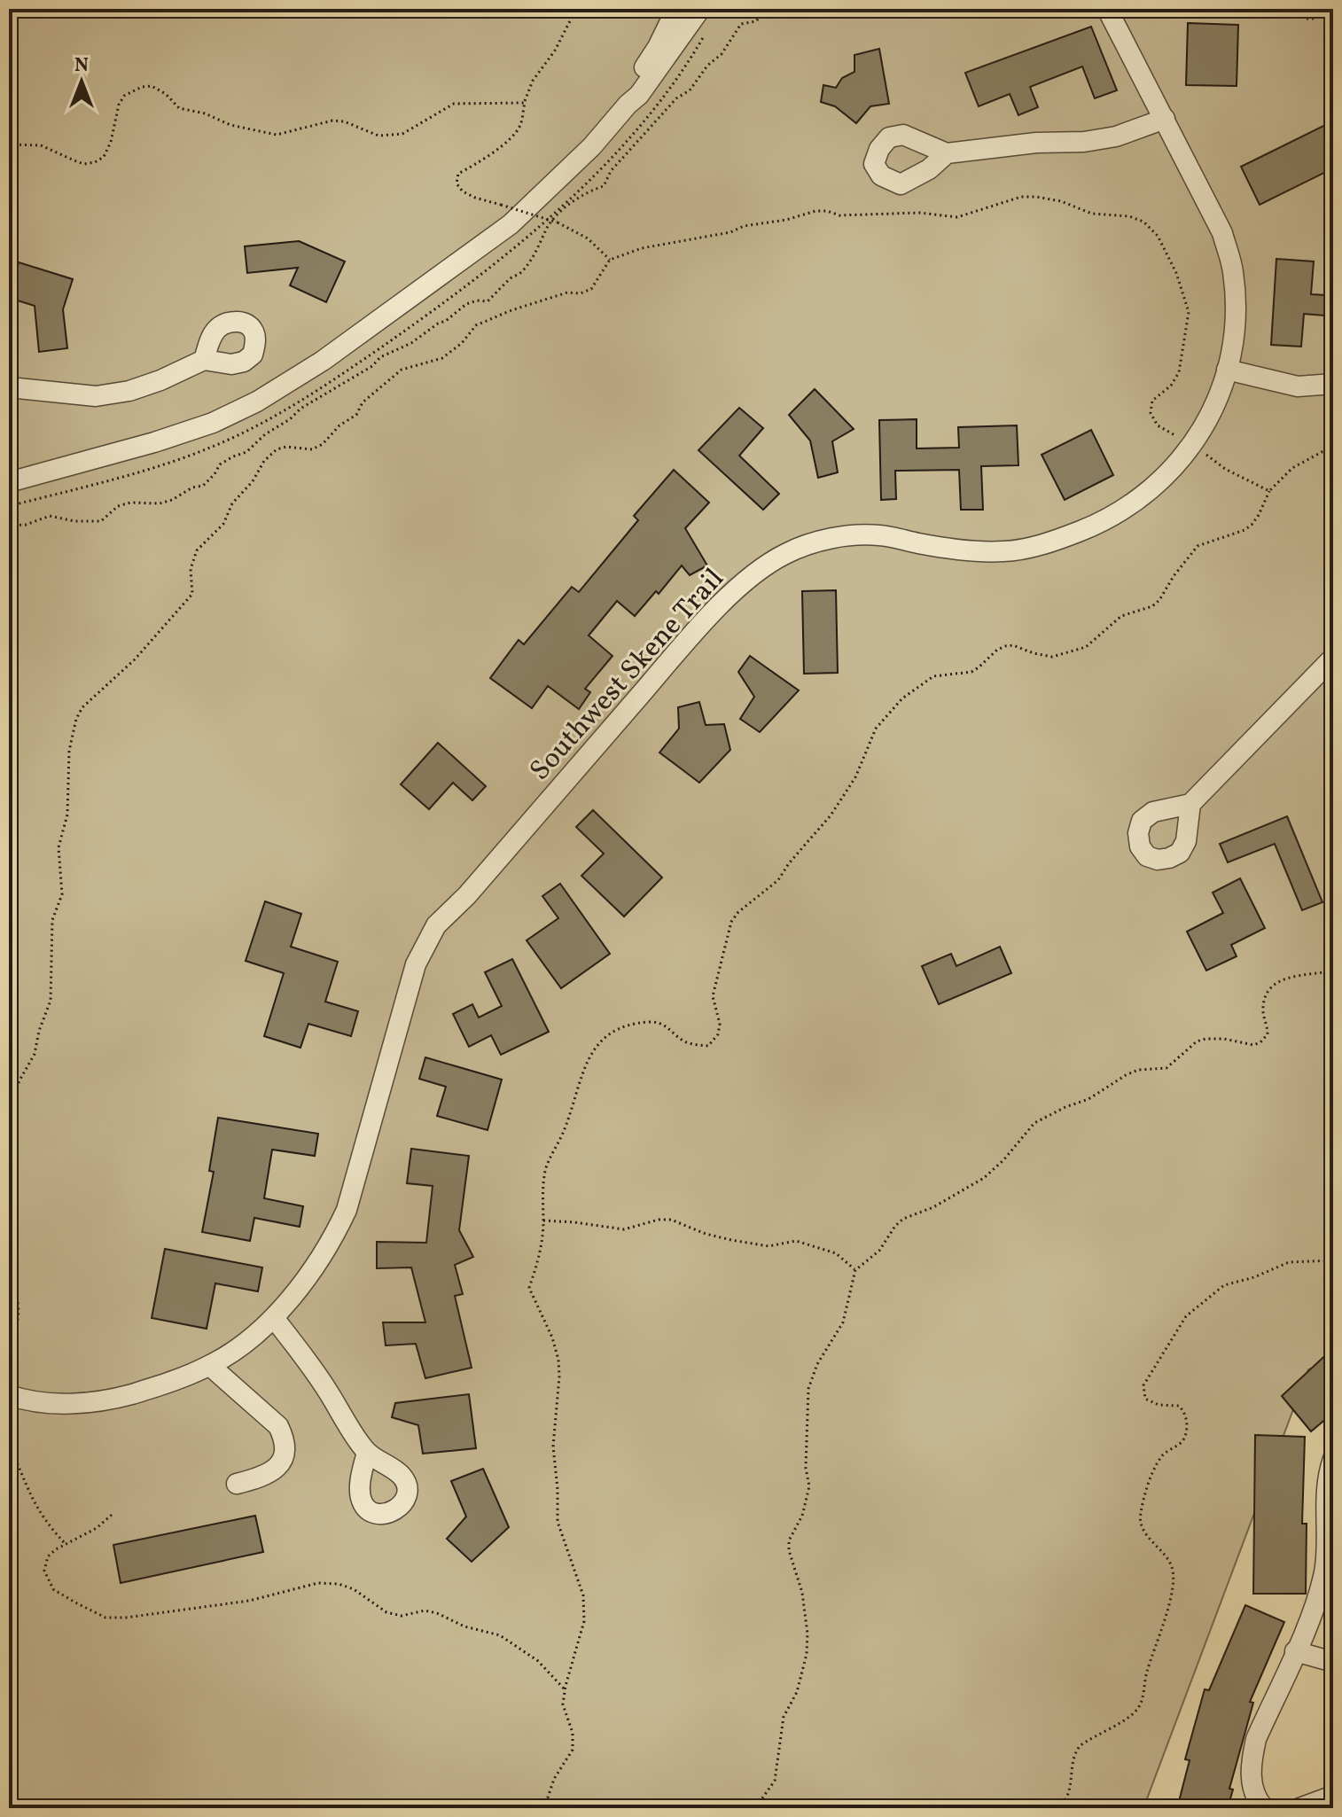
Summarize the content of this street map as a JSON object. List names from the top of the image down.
{
  "streets": {
    "street": ["Southwest Skene Trail"]
  },
  "north": "top"
}
